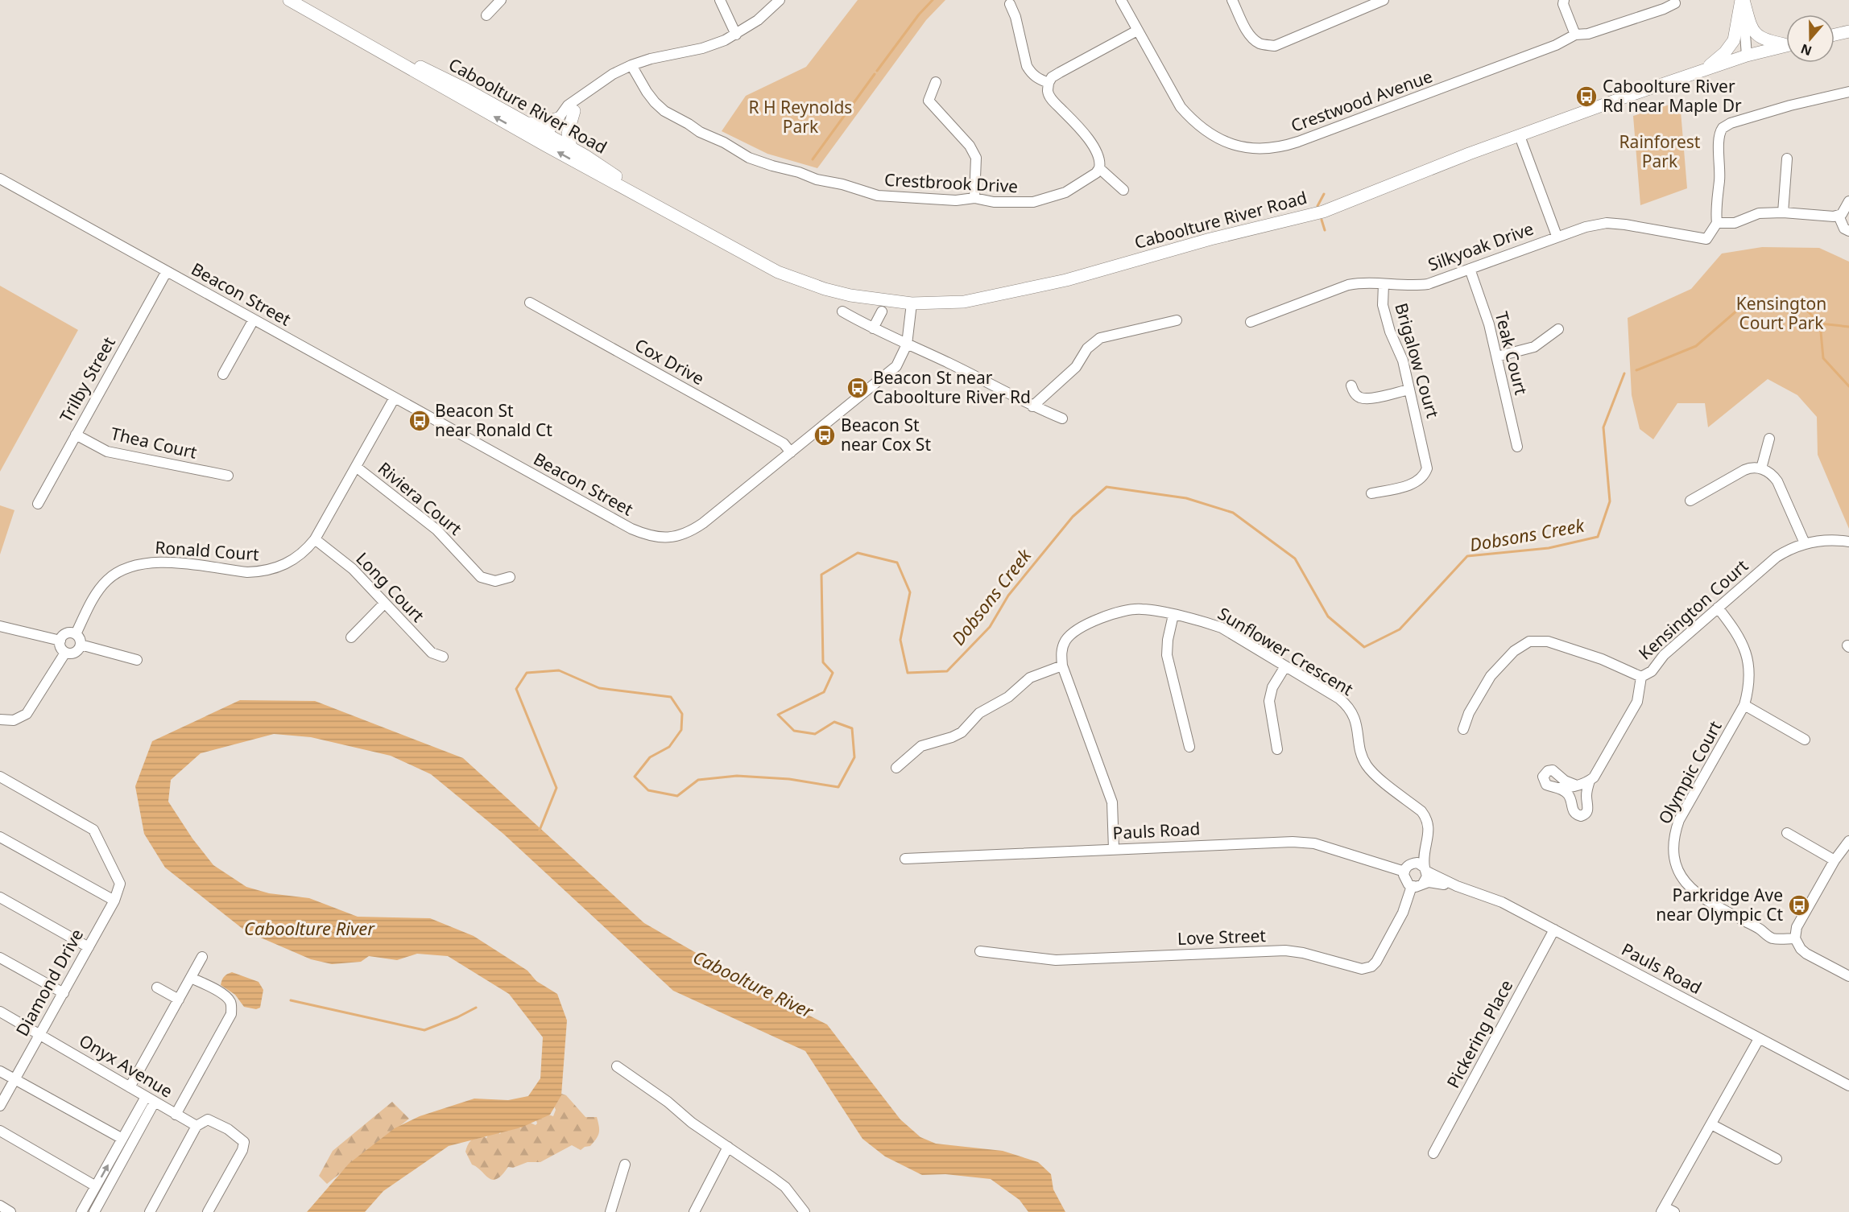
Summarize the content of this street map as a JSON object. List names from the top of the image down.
{
  "streets": {
    "main road": ["Caboolture River Road"],
    "street": [
      "Crestwood Avenue",
      "Crestbrook Drive",
      "Silkyoak Drive",
      "Beacon Street",
      "Teak Court",
      "Brigalow Court",
      "Cox Drive",
      "Trilby Street",
      "Thea Court",
      "Riviera Court",
      "Ronald Court",
      "Long Court",
      "Kensington Court",
      "Sunflower Crescent",
      "Olympic Court",
      "Pauls Road",
      "Love Street",
      "Diamond Drive",
      "Pickering Place",
      "Onyx Avenue"
    ]
  },
  "crossings": [
    ["Caboolture River Road", "Beacon Street"],
    ["Silkyoak Drive", "Teak Court"],
    ["Silkyoak Drive", "Brigalow Court"],
    ["Beacon Street", "Cox Drive"],
    ["Beacon Street", "Trilby Street"],
    ["Beacon Street", "Ronald Court"],
    ["Trilby Street", "Thea Court"],
    ["Riviera Court", "Ronald Court"],
    ["Ronald Court", "Long Court"],
    ["Kensington Court", "Olympic Court"],
    ["Sunflower Crescent", "Pauls Road"],
    ["Sunflower Crescent", "Love Street"],
    ["Pauls Road", "Love Street"],
    ["Pauls Road", "Pickering Place"],
    ["Diamond Drive", "Onyx Avenue"]
  ],
  "water": ["Dobsons Creek", "Caboolture River"],
  "parks": ["R H Reynolds Park", "Rainforest Park", "Kensington Court Park"],
  "places": {
    "bus stop": [
      "Caboolture River Rd near Maple Dr",
      "Beacon St near Caboolture River Rd",
      "Beacon St near Ronald Ct",
      "Beacon St near Cox St",
      "Parkridge Ave near Olympic Ct"
    ]
  },
  "north": "bottom"
}
